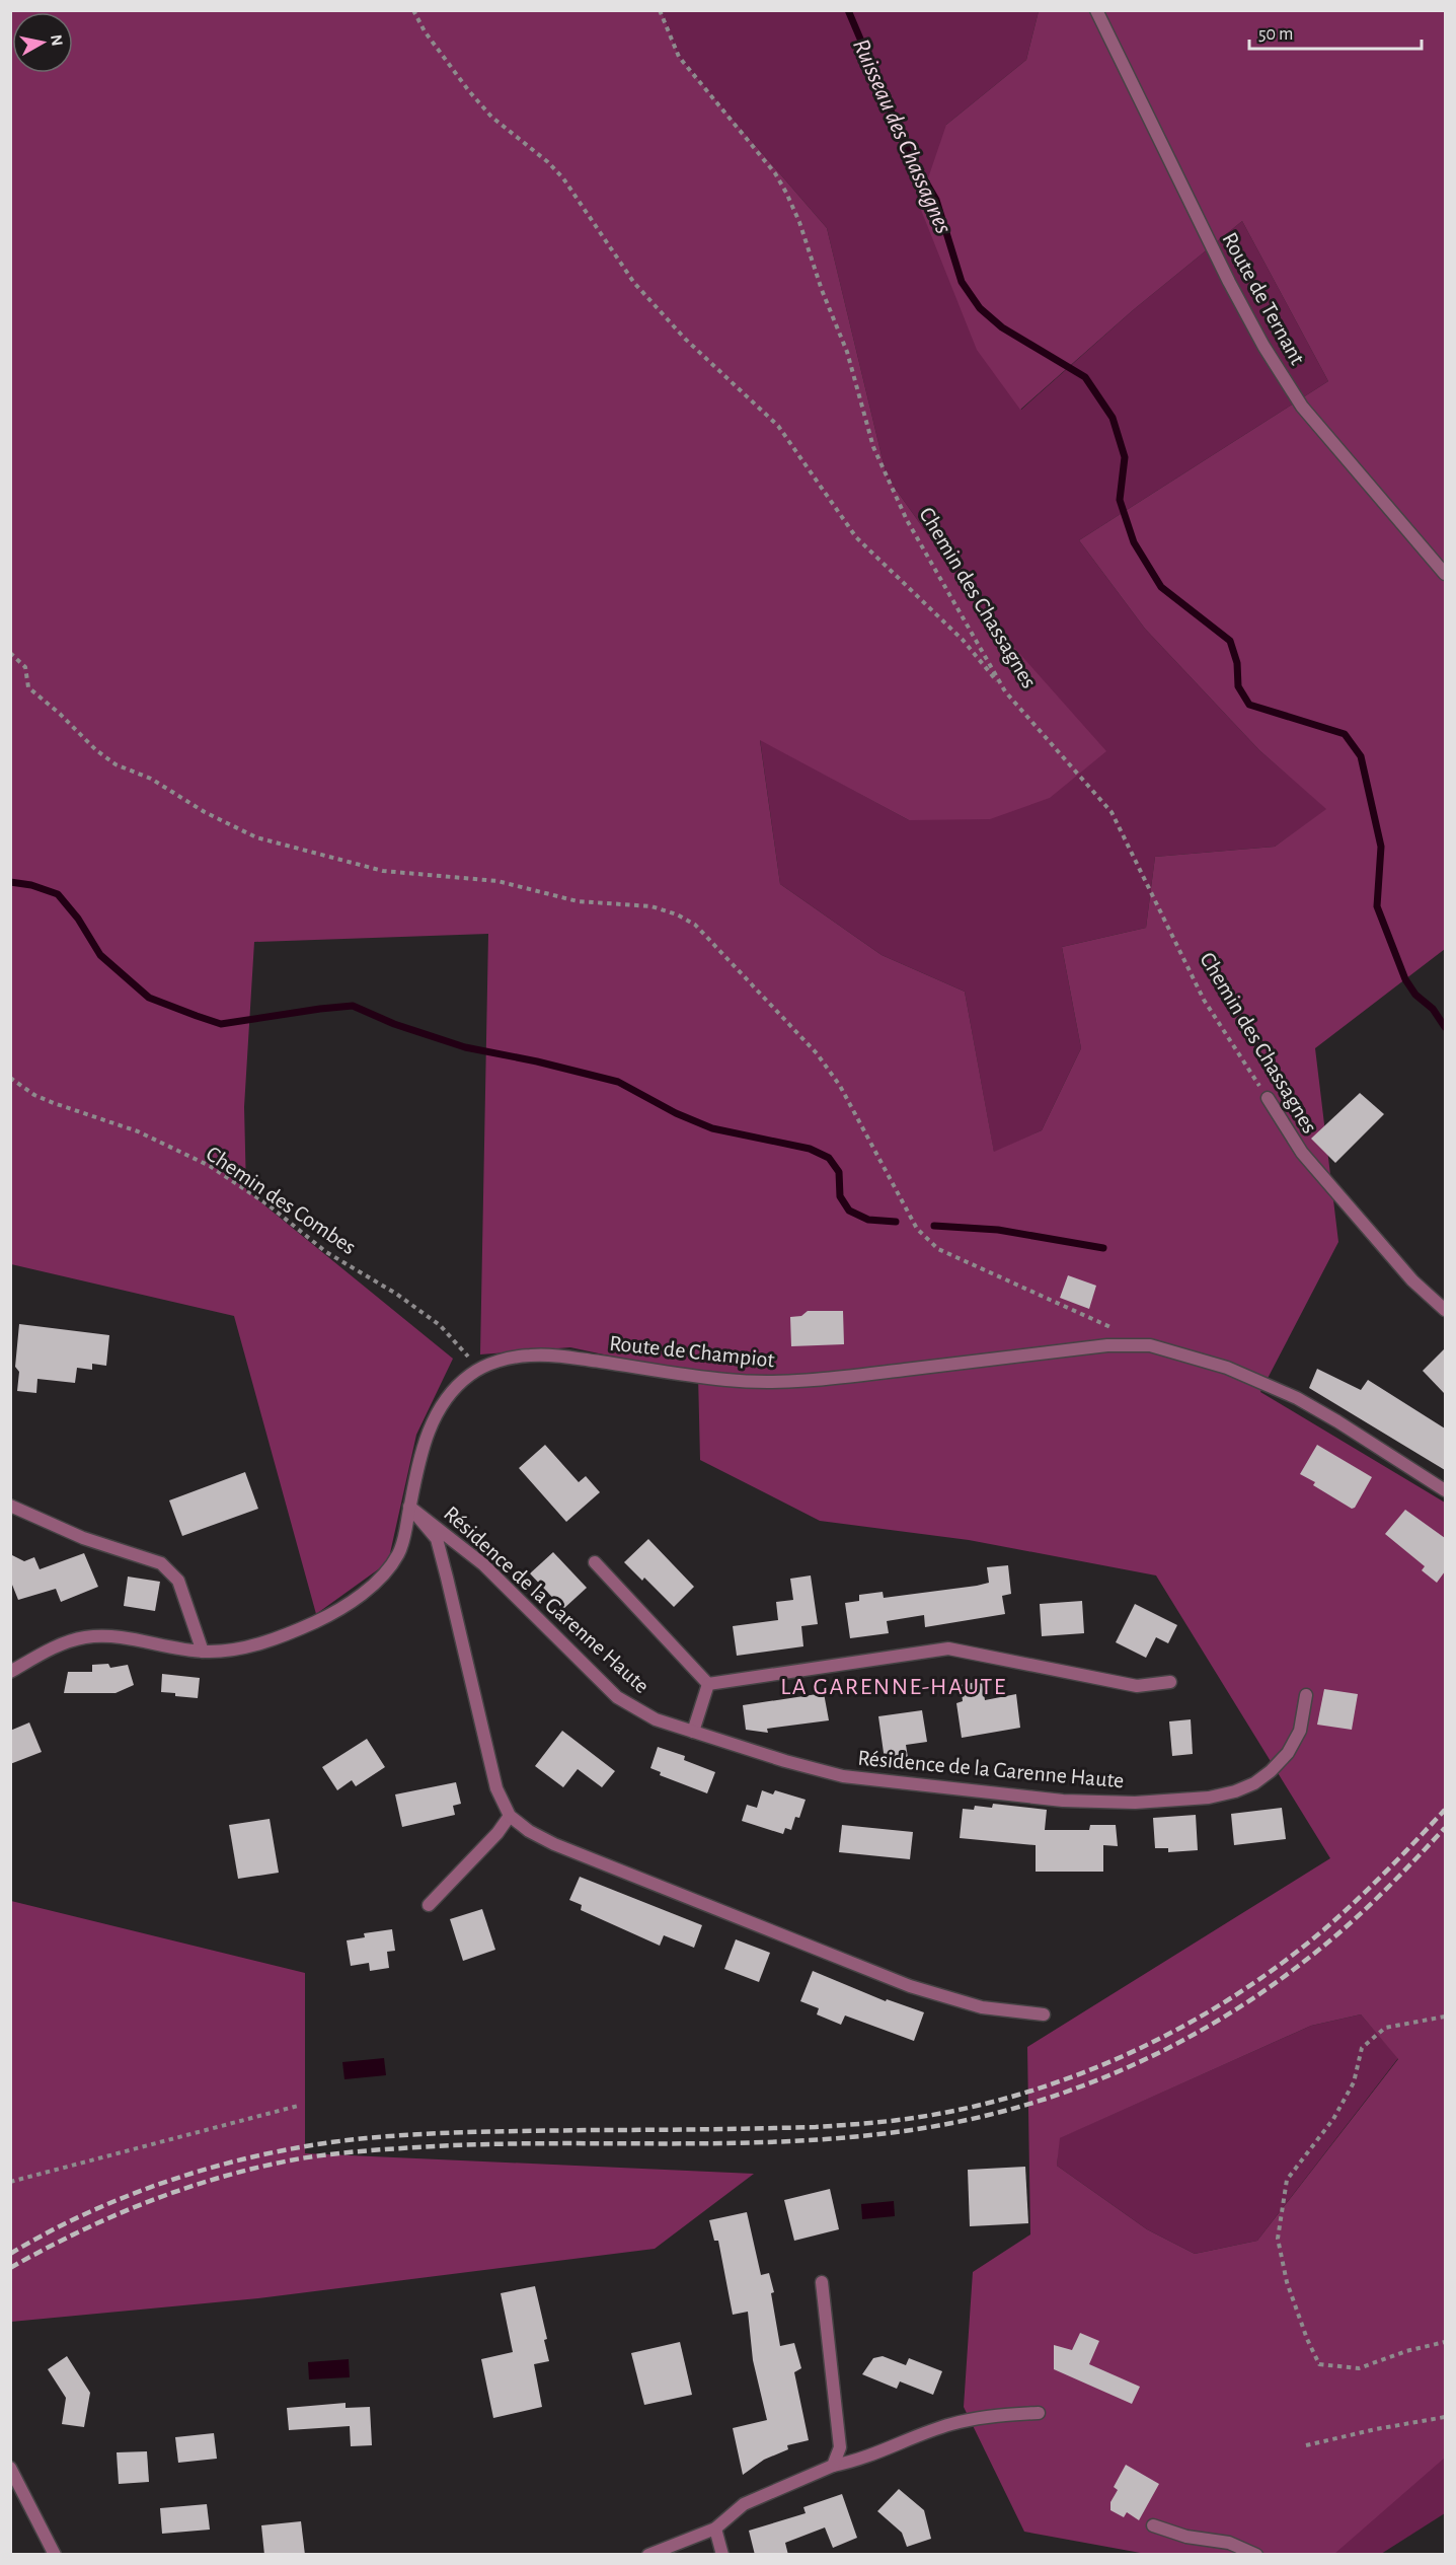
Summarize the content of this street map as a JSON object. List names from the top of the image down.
{
  "streets": {
    "street": [
      "Route de Ternant",
      "Chemin des Chassagnes",
      "Route de Champiot",
      "Résidence de la Garenne Haute"
    ],
    "path": ["Chemin des Combes"]
  },
  "crossings": [
    ["Chemin des Combes", "Route de Champiot"],
    ["Route de Champiot", "Résidence de la Garenne Haute"]
  ],
  "districts": ["LA GARENNE-HAUTE"],
  "water": ["Ruisseau des Chassagnes"],
  "scale_bar": "50 m",
  "north": "right"
}
